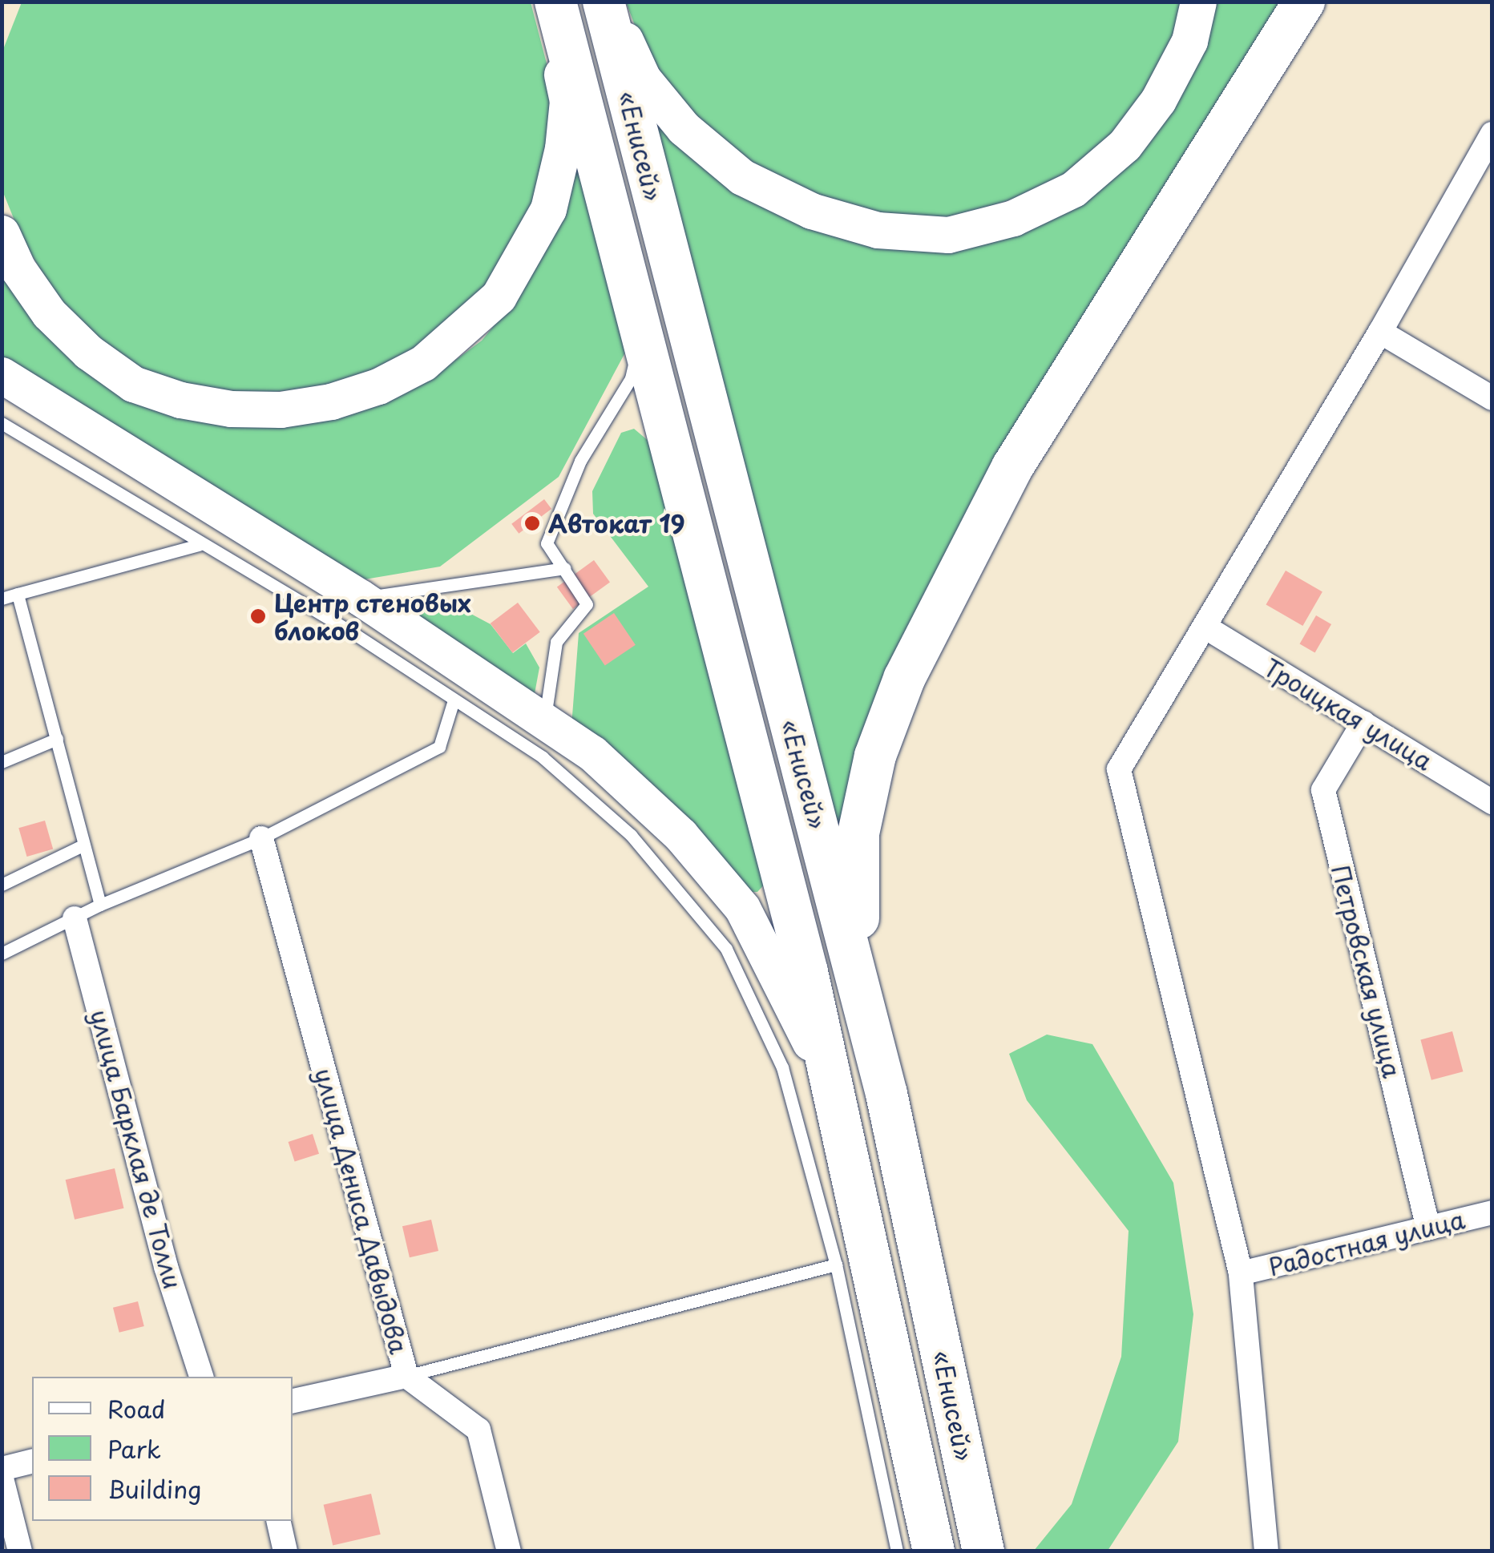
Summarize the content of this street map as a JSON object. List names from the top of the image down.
{
  "streets": {
    "highway": ["«Енисей»"],
    "street": [
      "Троицкая улица",
      "Петровская улица",
      "улица Барклая де Толли",
      "улица Дениса Давыдова",
      "Радостная улица"
    ]
  },
  "crossings": [
    ["Троицкая улица", "Петровская улица"],
    ["Петровская улица", "Радостная улица"]
  ],
  "places": ["Автокат 19", "Центр стеновых блоков"],
  "legend": ["Road", "Park", "Building"]
}
